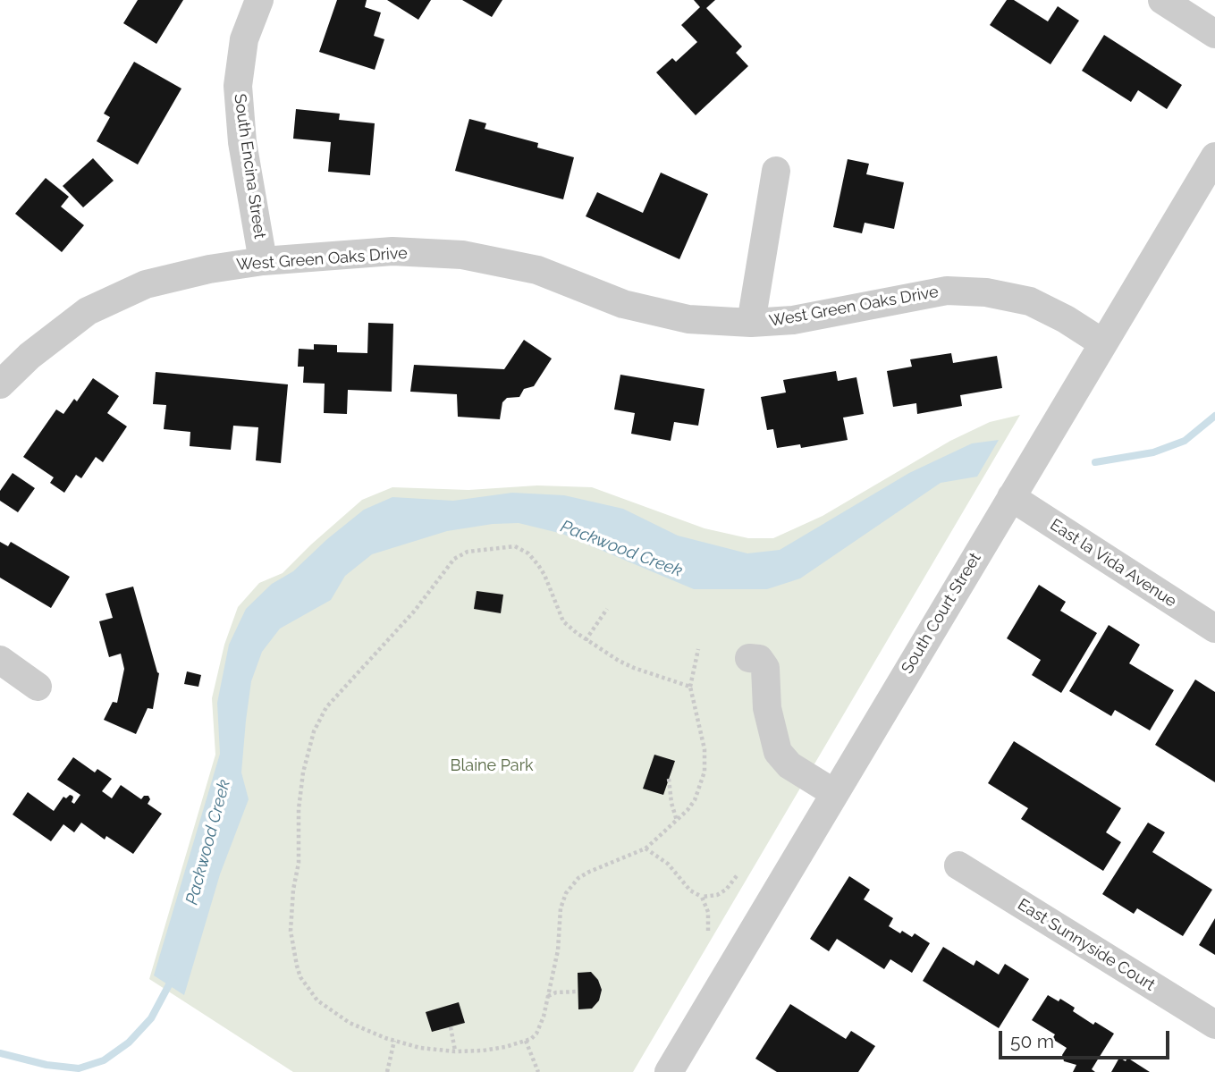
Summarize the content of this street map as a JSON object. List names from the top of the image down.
{
  "streets": {
    "street": [
      "South Encina Street",
      "West Green Oaks Drive",
      "East la Vida Avenue",
      "South Court Street",
      "East Sunnyside Court"
    ]
  },
  "crossings": [
    ["South Encina Street", "West Green Oaks Drive"],
    ["West Green Oaks Drive", "South Court Street"],
    ["East la Vida Avenue", "South Court Street"]
  ],
  "water": ["Packwood Creek"],
  "parks": ["Blaine Park"],
  "scale_bar": "50 m"
}
